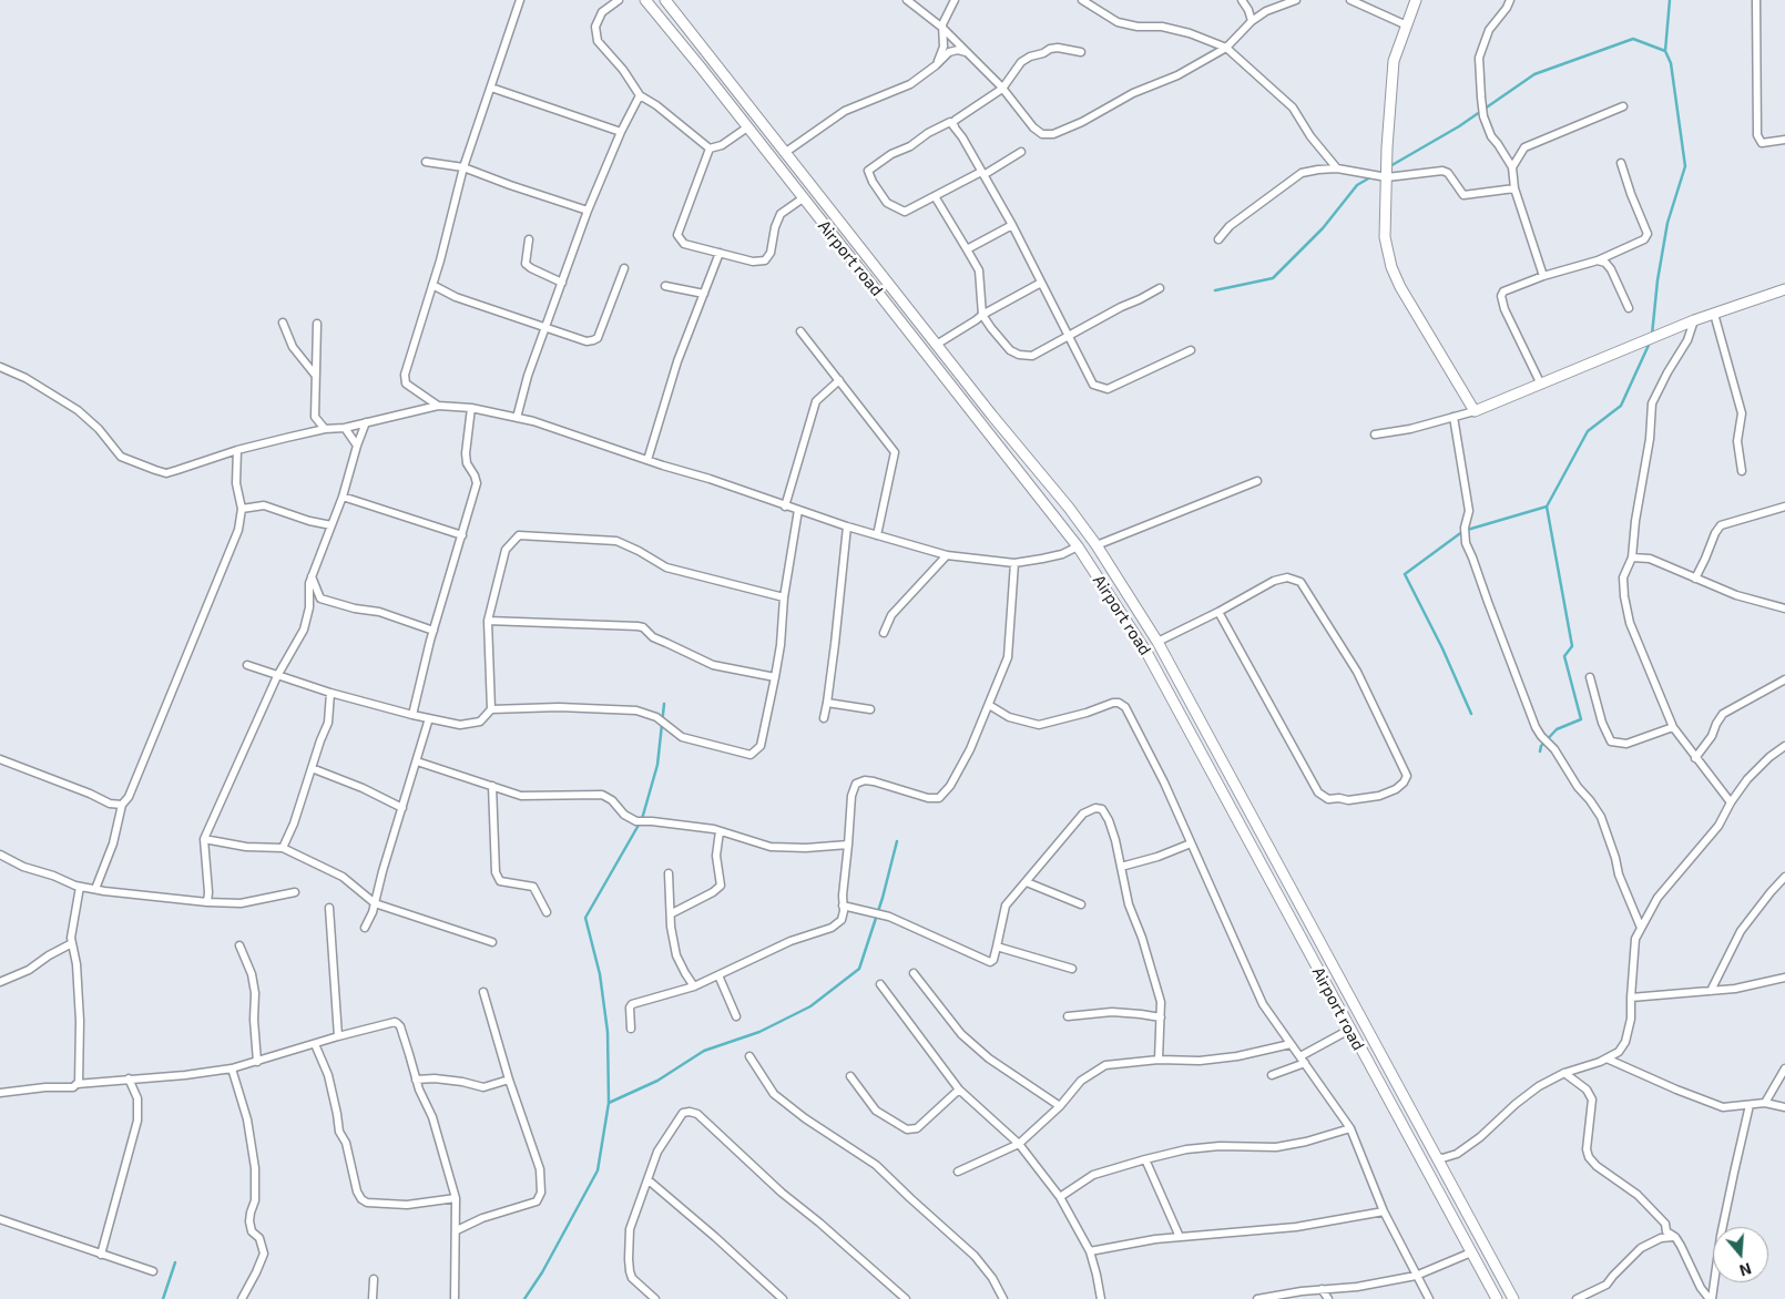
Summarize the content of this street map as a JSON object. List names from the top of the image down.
{
  "streets": {
    "main road": ["Airport road"]
  },
  "north": "bottom"
}
